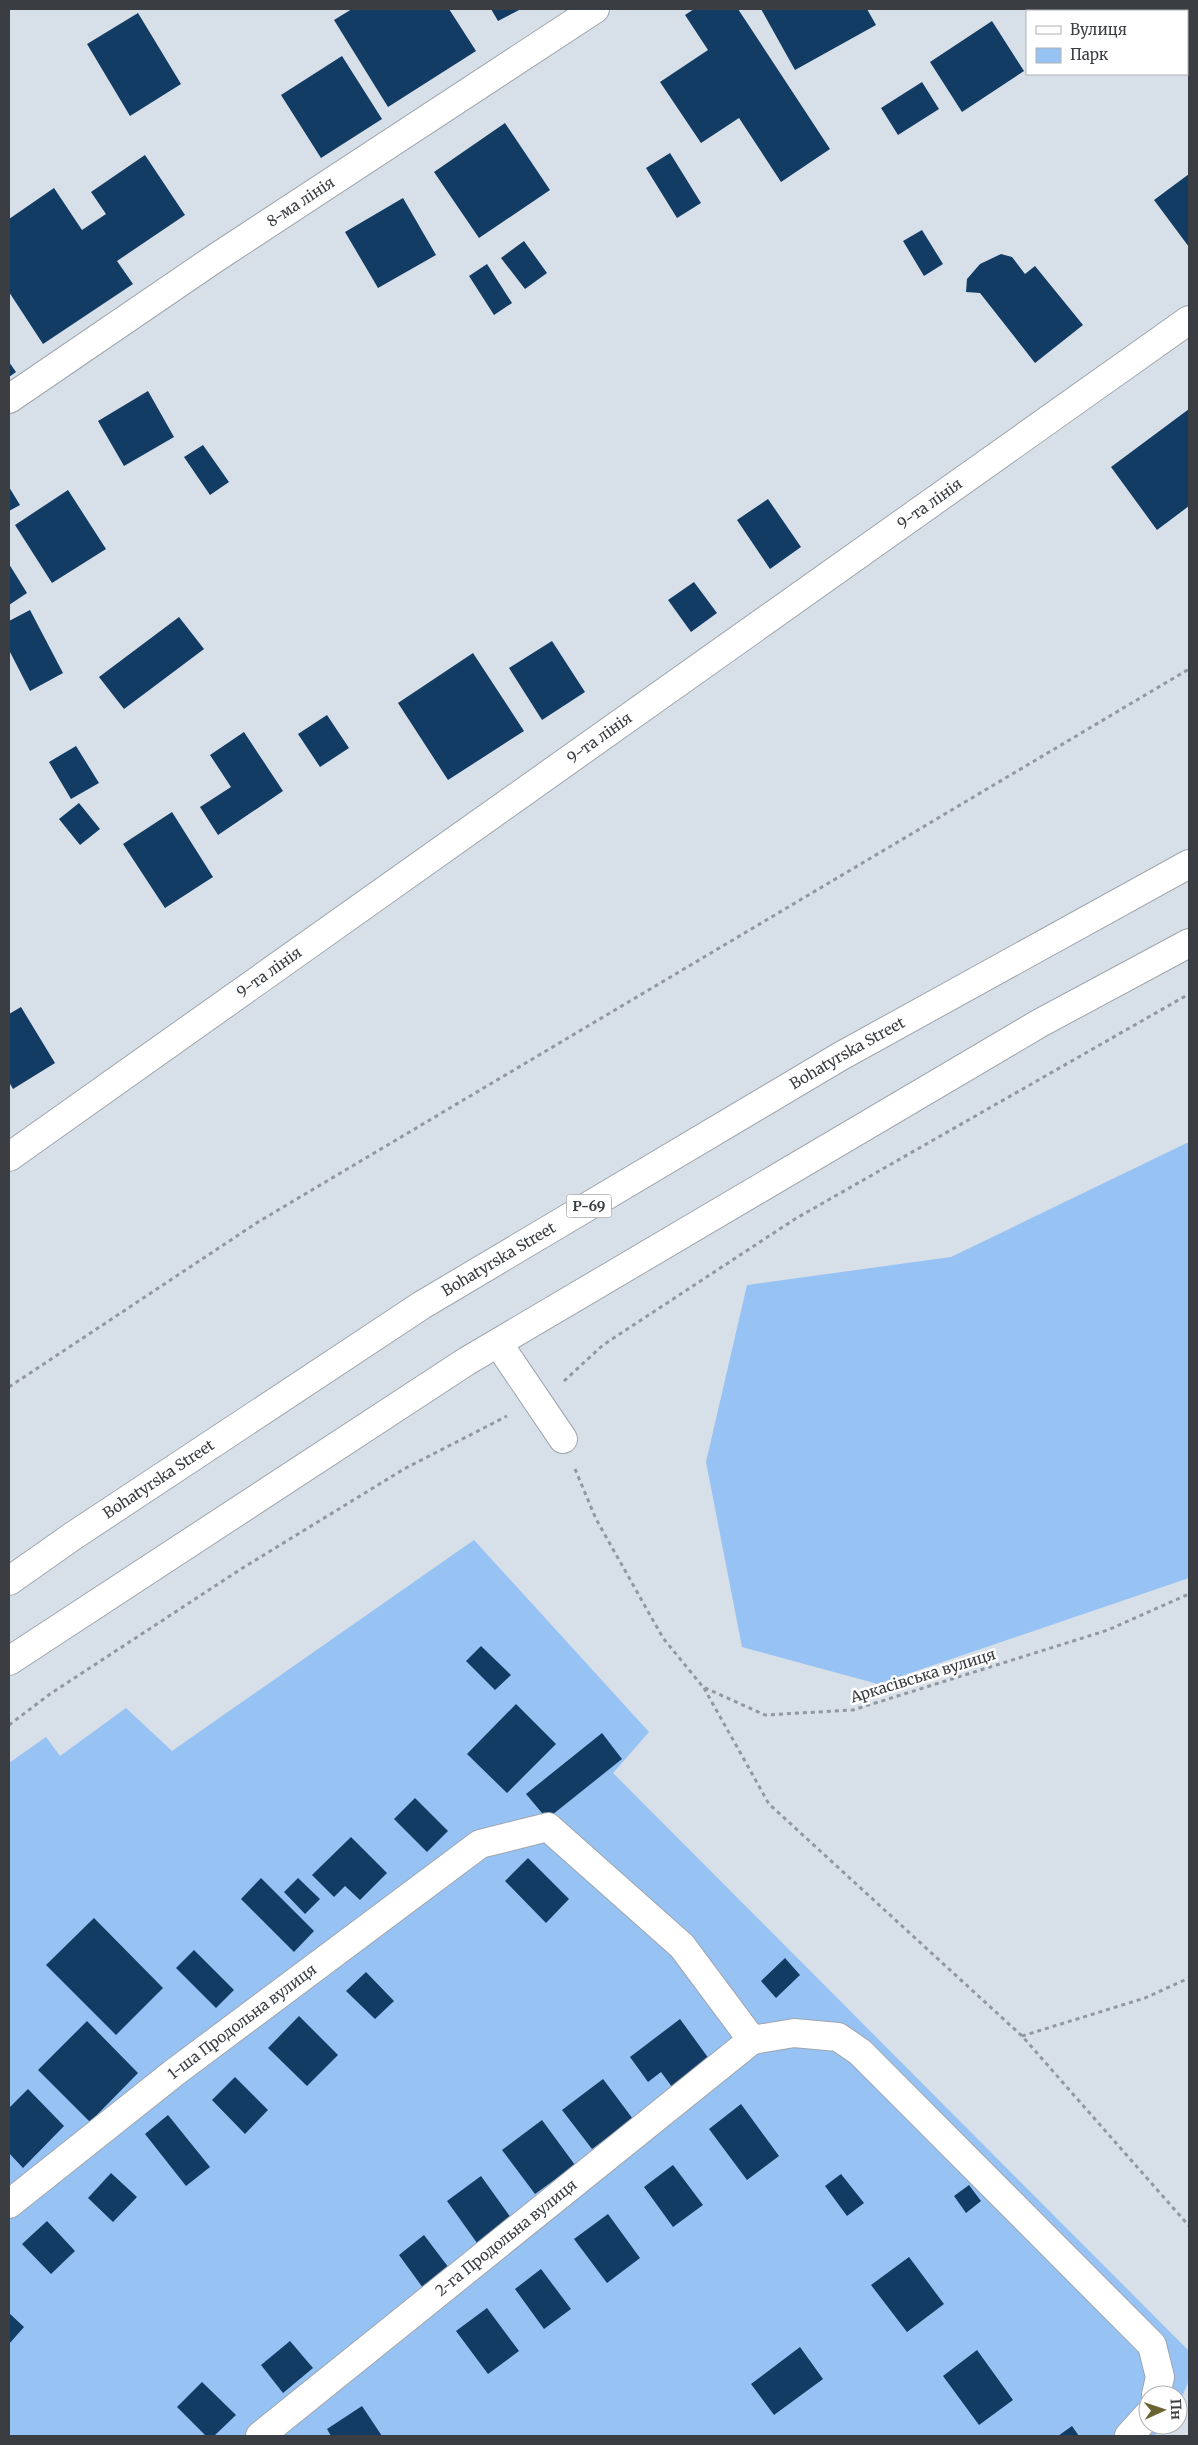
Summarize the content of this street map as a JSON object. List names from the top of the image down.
{
  "streets": {
    "street": [
      "8-ма лінія",
      "9-та лінія",
      "Bohatyrska Street",
      "Р-69",
      "1-ша Продольна вулиця",
      "2-га Продольна вулиця"
    ],
    "path": ["Аркасівська вулиця"]
  },
  "crossings": [
    ["1-ша Продольна вулиця", "2-га Продольна вулиця"]
  ],
  "legend": ["Вулиця", "Парк"],
  "north": "right"
}
